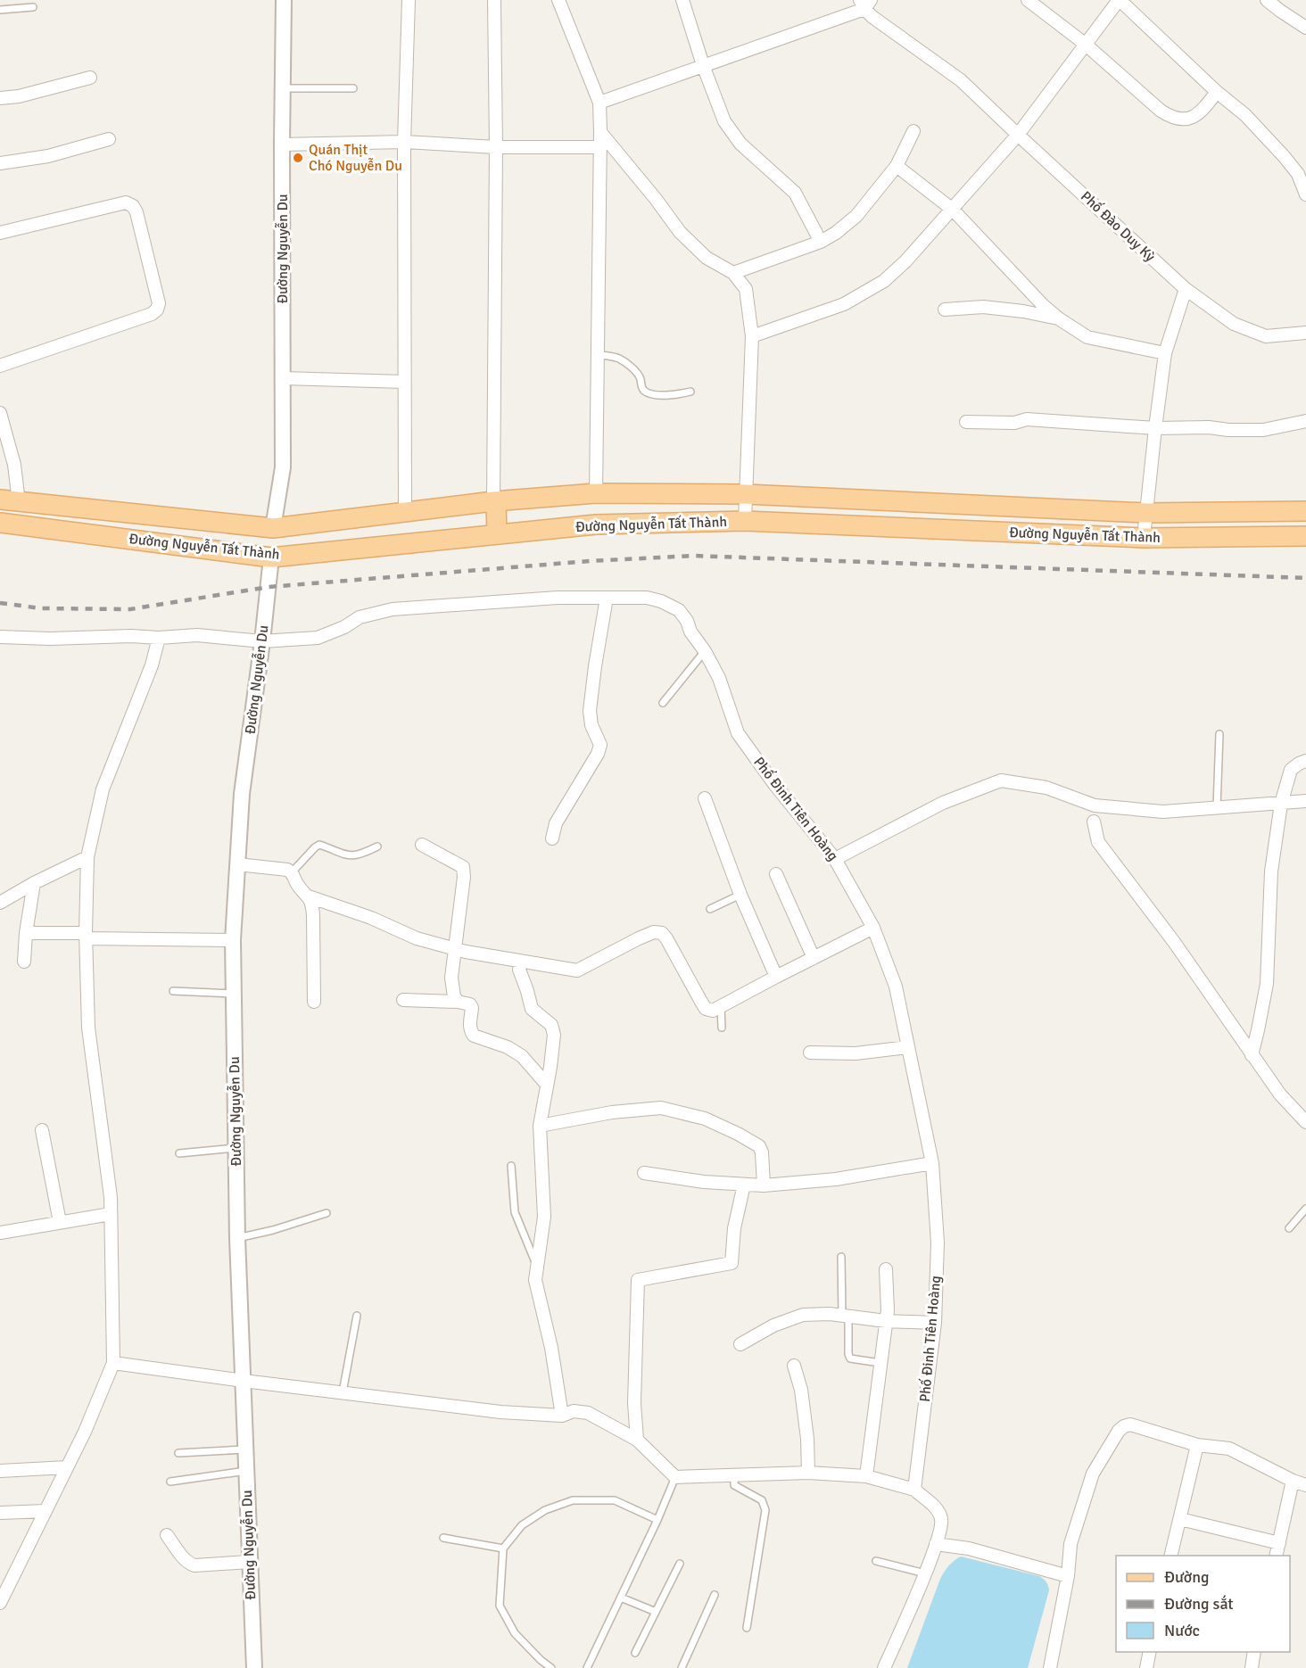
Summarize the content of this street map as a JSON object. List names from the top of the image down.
{
  "streets": {
    "main road": ["Đường Nguyễn Tất Thành"],
    "street": ["Phố Đào Duy Kỳ", "Đường Nguyễn Du", "Phố Đinh Tiên Hoàng"]
  },
  "crossings": [
    ["Đường Nguyễn Du", "Đường Nguyễn Tất Thành"],
    ["Đường Nguyễn Du", "Phố Đinh Tiên Hoàng"]
  ],
  "places": ["Quán Thịt Chó Nguyễn Du"],
  "legend": ["Đường", "Đường sắt", "Nước"]
}
